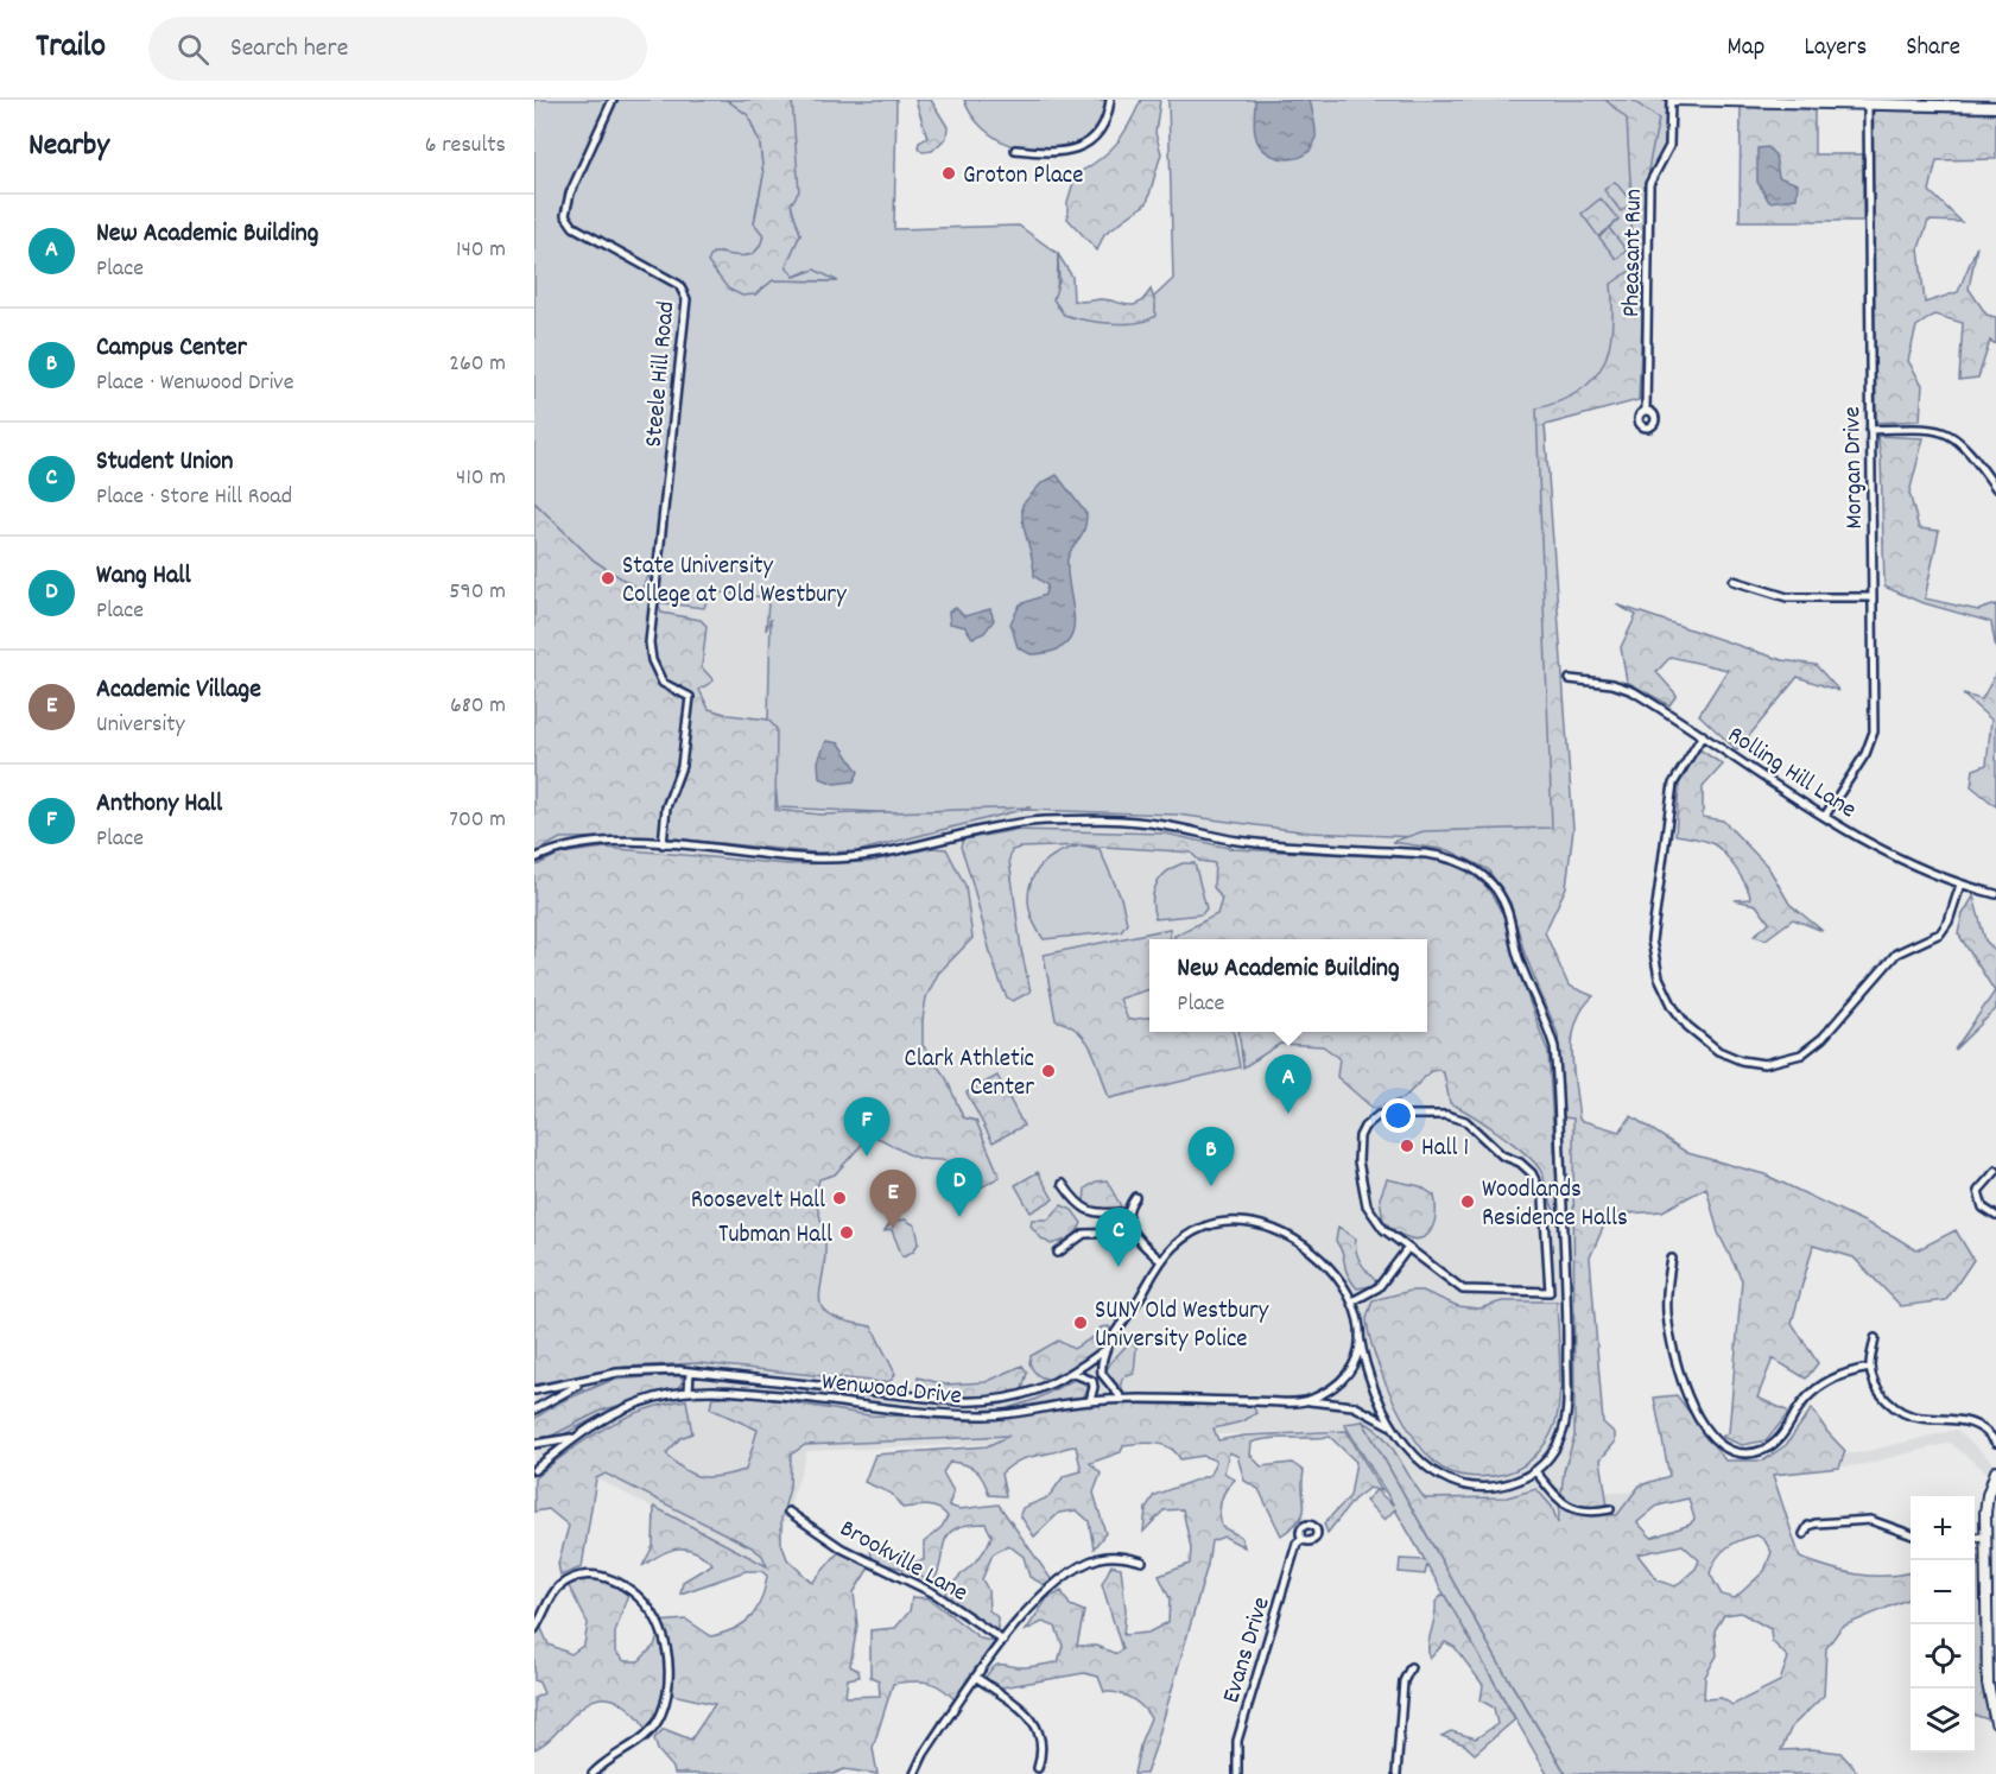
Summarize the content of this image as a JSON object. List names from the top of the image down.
{
  "streets": {
    "street": [
      "Pheasant Run",
      "Steele Hill Road",
      "Morgan Drive",
      "Rolling Hill Lane",
      "Wenwood Drive",
      "Brookville Lane",
      "Evans Drive"
    ]
  },
  "crossings": [
    ["Morgan Drive", "Rolling Hill Lane"]
  ],
  "places": [
    "Groton Place",
    "State University College at Old Westbury",
    "Clark Athletic Center",
    "Hall 1",
    "Roosevelt Hall",
    "Woodlands Residence Halls",
    "Tubman Hall",
    "SUNY Old Westbury University Police"
  ],
  "page": {
    "header": "Trailo",
    "search": "Search here",
    "nav": ["Map", "Layers", "Share"],
    "heading": ["Nearby", "6 results"],
    "list": [
      {
        "mark": "A",
        "name": "New Academic Building",
        "note": "Place",
        "value": "140 m"
      },
      {
        "mark": "B",
        "name": "Campus Center",
        "note": "Place · Wenwood Drive",
        "value": "260 m"
      },
      {
        "mark": "C",
        "name": "Student Union",
        "note": "Place · Store Hill Road",
        "value": "410 m"
      },
      {
        "mark": "D",
        "name": "Wang Hall",
        "note": "Place",
        "value": "590 m"
      },
      {
        "mark": "E",
        "name": "Academic Village",
        "note": "University",
        "value": "680 m"
      },
      {
        "mark": "F",
        "name": "Anthony Hall",
        "note": "Place",
        "value": "700 m"
      }
    ],
    "popup": ["New Academic Building", "Place"],
    "pins": [
      "A",
      "F",
      "B",
      "D",
      "E",
      "C"
    ],
    "map_buttons": ["+", "−"]
  }
}
